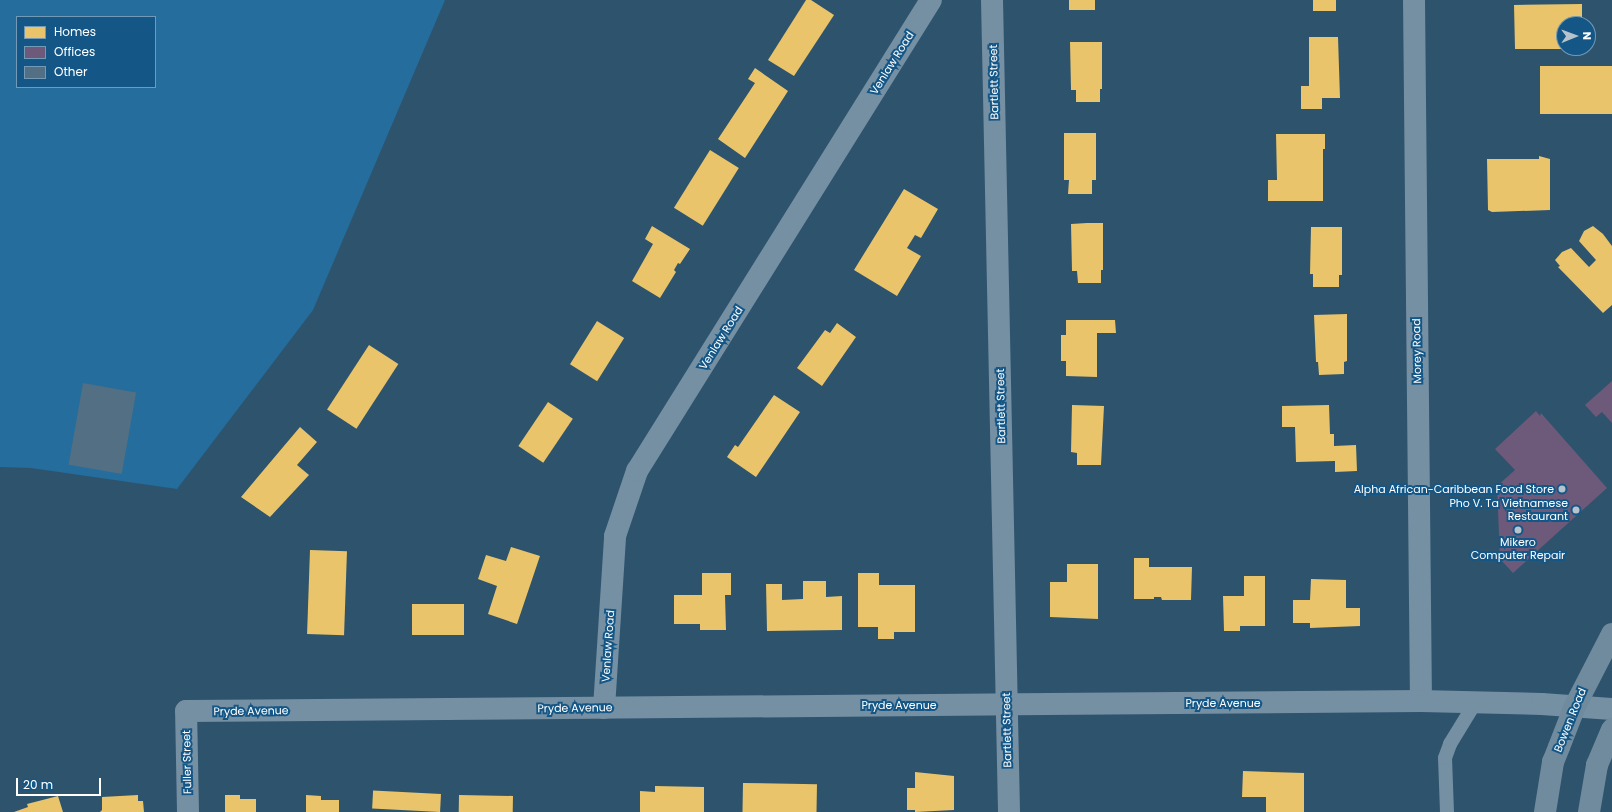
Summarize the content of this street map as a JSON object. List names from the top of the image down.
{
  "streets": {
    "main road": ["Bowen Road"],
    "street": [
      "Venlaw Road",
      "Bartlett Street",
      "Morey Road",
      "Pryde Avenue",
      "Fuller Street"
    ]
  },
  "crossings": [
    ["Venlaw Road", "Pryde Avenue"],
    ["Bartlett Street", "Pryde Avenue"],
    ["Morey Road", "Pryde Avenue"],
    ["Pryde Avenue", "Bowen Road"],
    ["Pryde Avenue", "Fuller Street"]
  ],
  "places": ["Alpha African-Caribbean Food Store", "Pho V. Ta Vietnamese Restaurant", "Mikero Computer Repair"],
  "legend": ["Homes", "Offices", "Other"],
  "scale_bar": "20 m",
  "north": "right"
}
